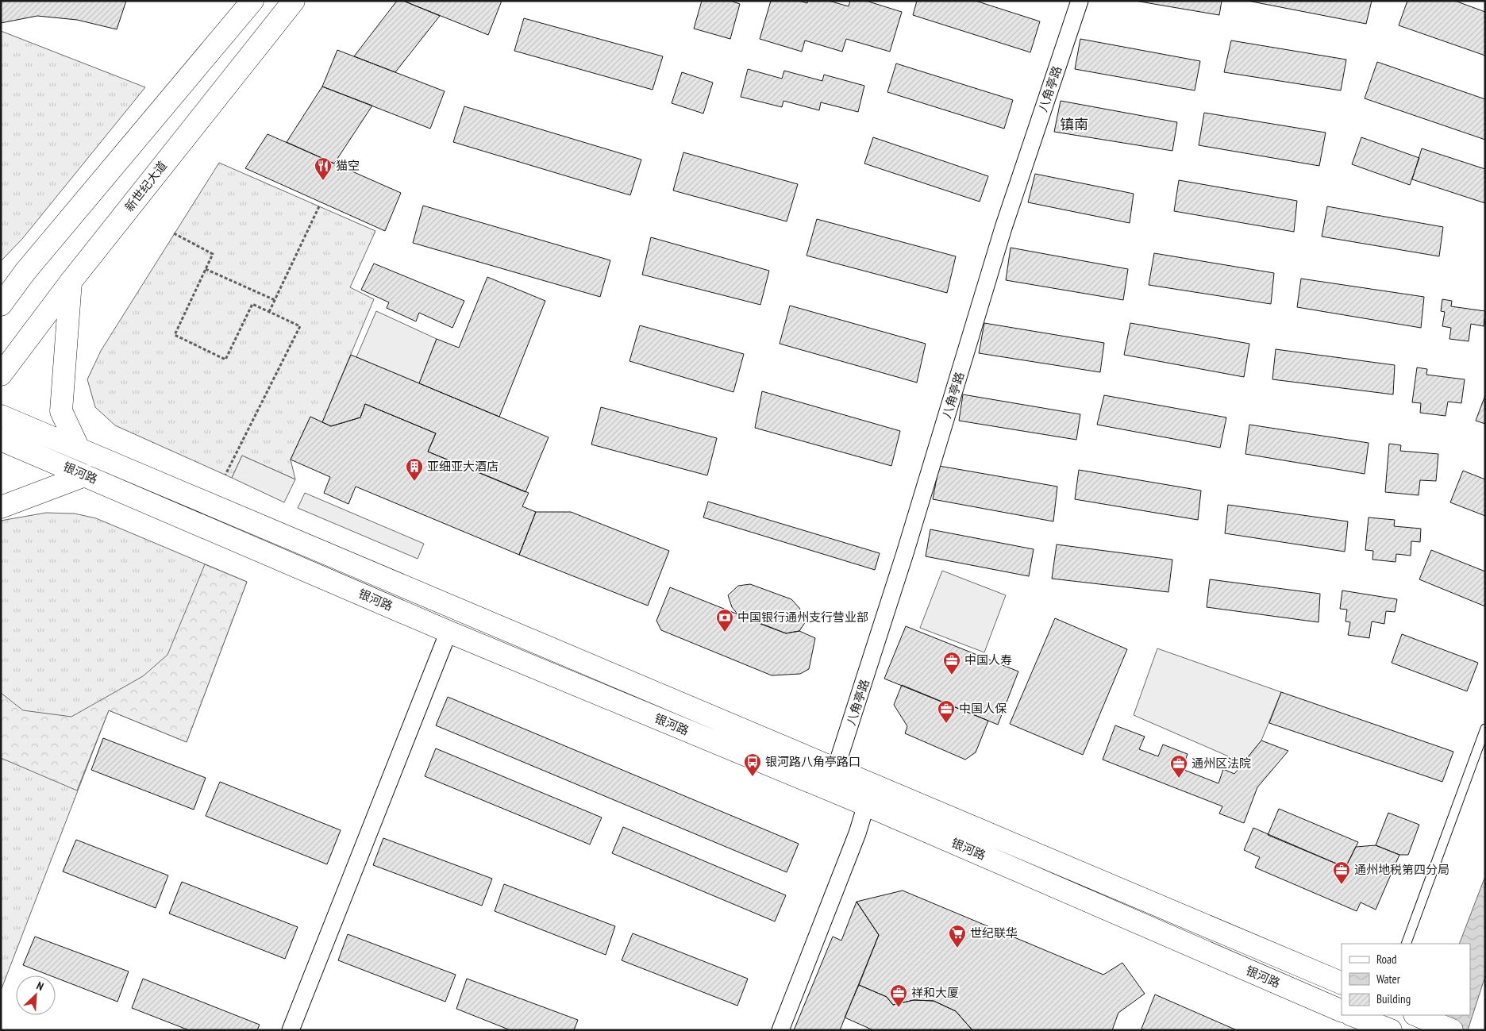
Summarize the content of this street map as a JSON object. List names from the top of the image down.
{
  "streets": {
    "main road": ["新世纪大道", "银河路"],
    "street": ["八角亭路"]
  },
  "crossings": [
    ["八角亭路", "银河路"]
  ],
  "districts": ["镇南"],
  "places": {
    "restaurant": ["猫空"],
    "building": ["亚细亚大酒店"],
    "bank": ["中国银行通州支行营业部"],
    "office": [
      "中国人寿",
      "中国人保",
      "通州区法院",
      "通州地税第四分局",
      "祥和大厦"
    ],
    "bus stop": ["银河路八角亭路口"],
    "supermarket": ["世纪联华"]
  },
  "legend": ["Road", "Water", "Building"],
  "north": "top right"
}
